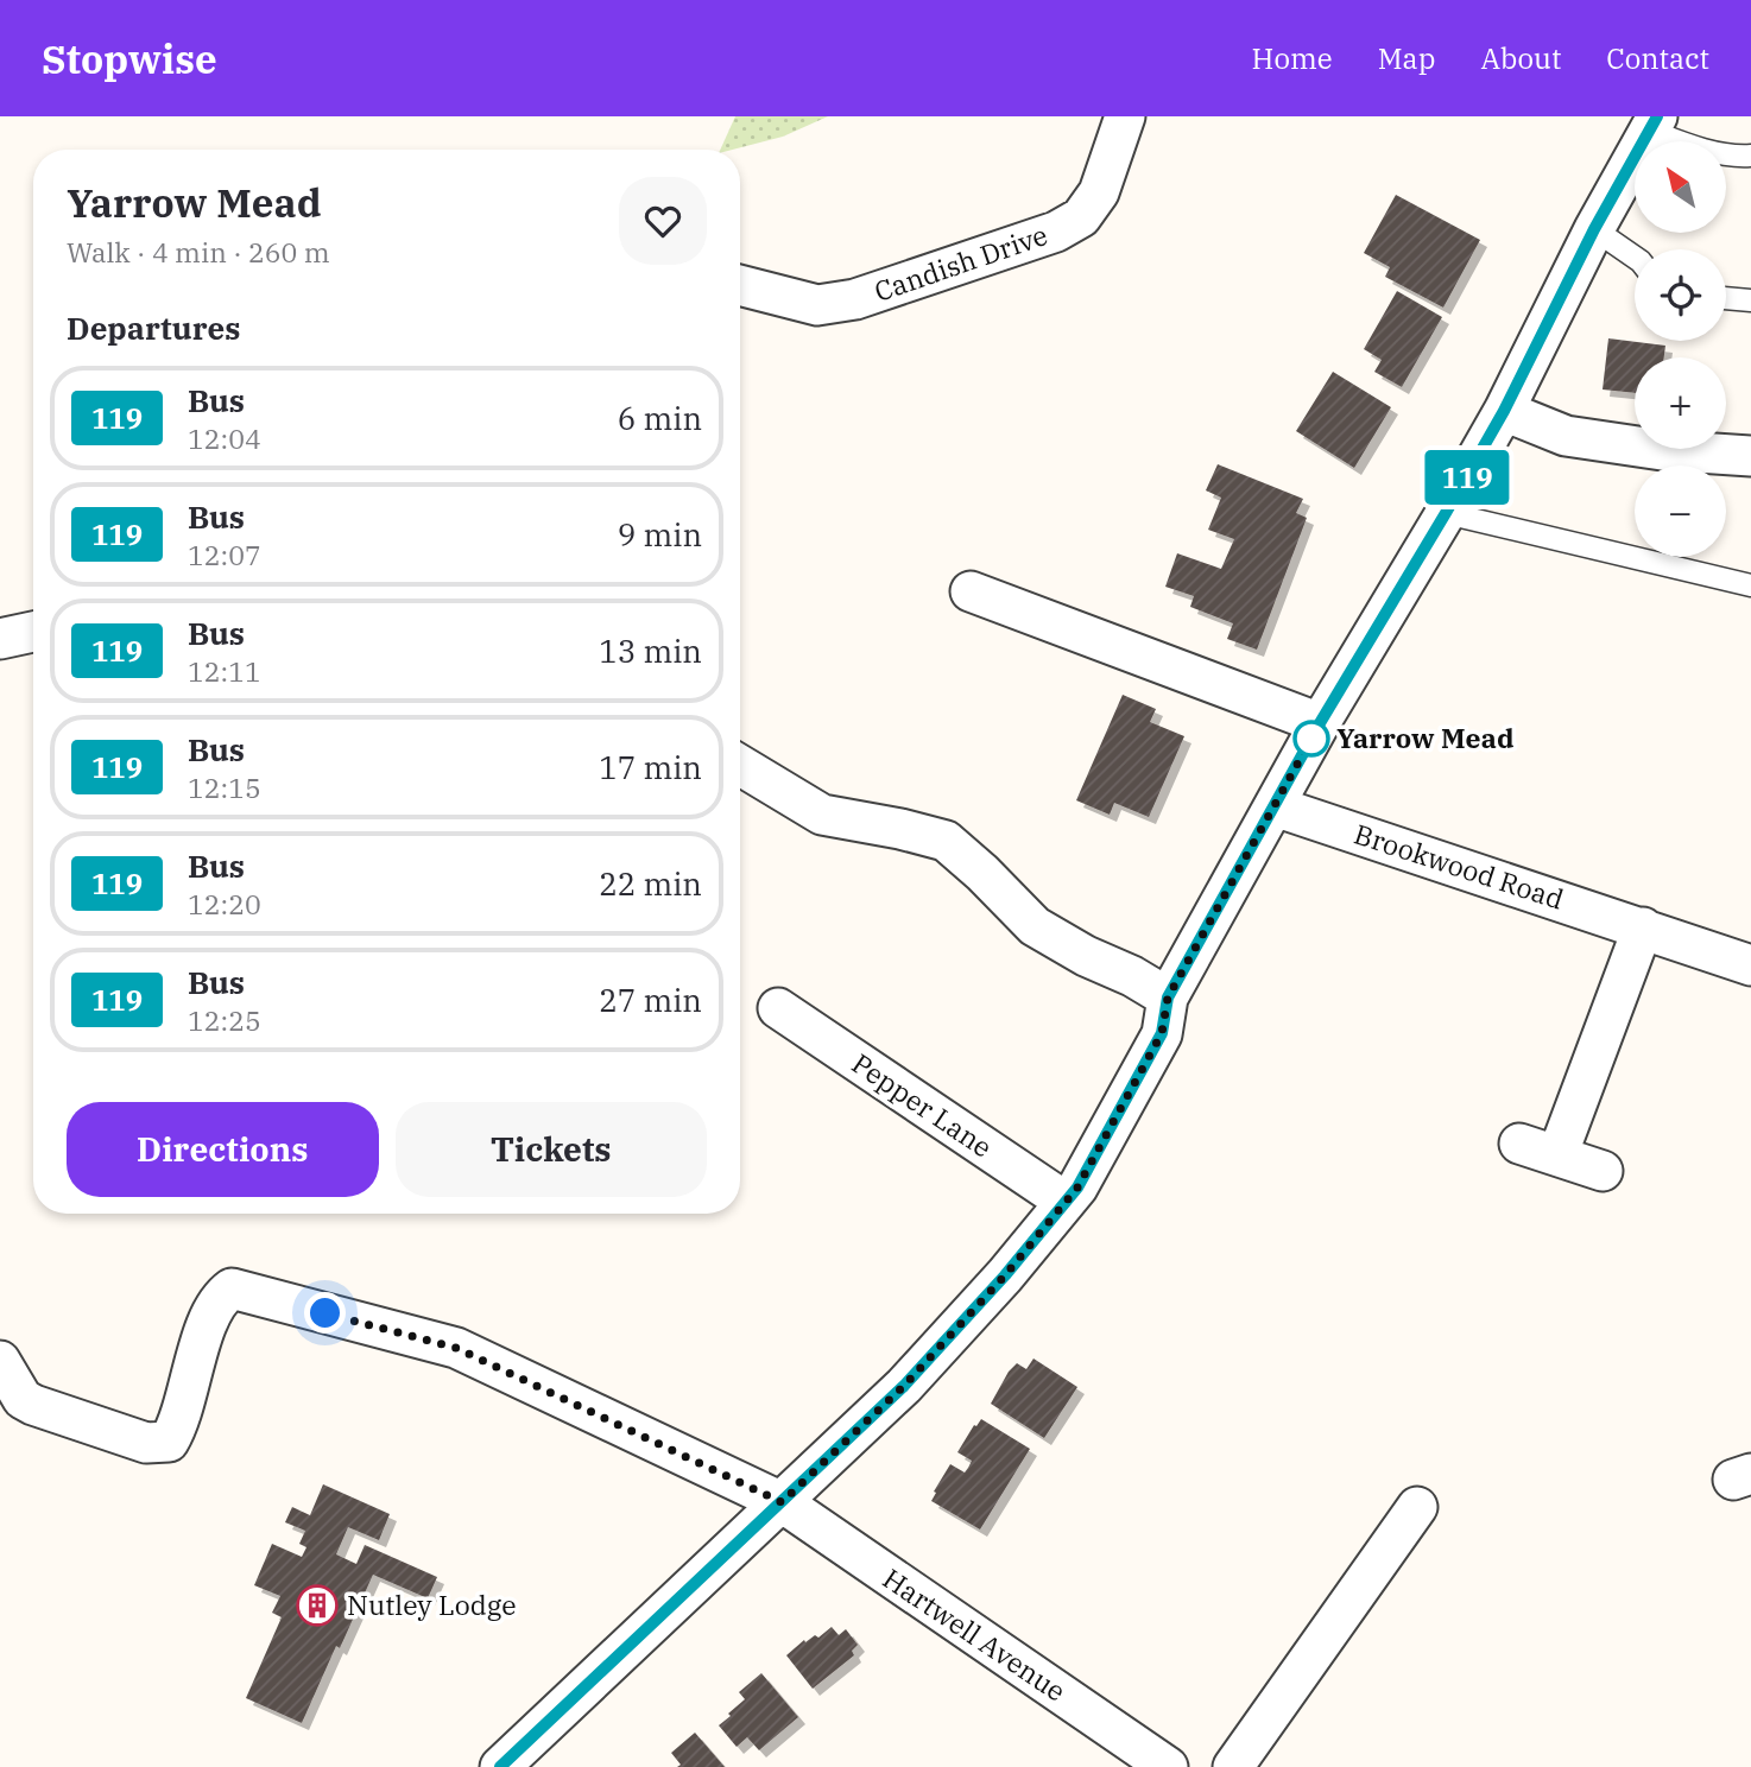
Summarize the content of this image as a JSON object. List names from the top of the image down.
{
  "streets": {
    "street": [
      "Candish Drive",
      "Brookwood Road",
      "Pepper Lane",
      "Hartwell Avenue"
    ]
  },
  "places": {
    "other": ["Yarrow Mead"],
    "building": ["Nutley Lodge"]
  },
  "lines": ["bus line 119"],
  "north": "top left",
  "page": {
    "header": "Stopwise",
    "nav": [
      "Home",
      "Map",
      "About",
      "Contact"
    ],
    "on_map": "119",
    "map_buttons": ["+", "−"],
    "heading": [
      ["Yarrow Mead", "Walk · 4 min · 260 m"],
      "Departures"
    ],
    "list": [
      {
        "mark": "119",
        "name": "Bus",
        "note": "12:04",
        "value": "6 min"
      },
      {
        "mark": "119",
        "name": "Bus",
        "note": "12:07",
        "value": "9 min"
      },
      {
        "mark": "119",
        "name": "Bus",
        "note": "12:11",
        "value": "13 min"
      },
      {
        "mark": "119",
        "name": "Bus",
        "note": "12:15",
        "value": "17 min"
      },
      {
        "mark": "119",
        "name": "Bus",
        "note": "12:20",
        "value": "22 min"
      },
      {
        "mark": "119",
        "name": "Bus",
        "note": "12:25",
        "value": "27 min"
      }
    ],
    "buttons": ["Directions", "Tickets"]
  }
}
